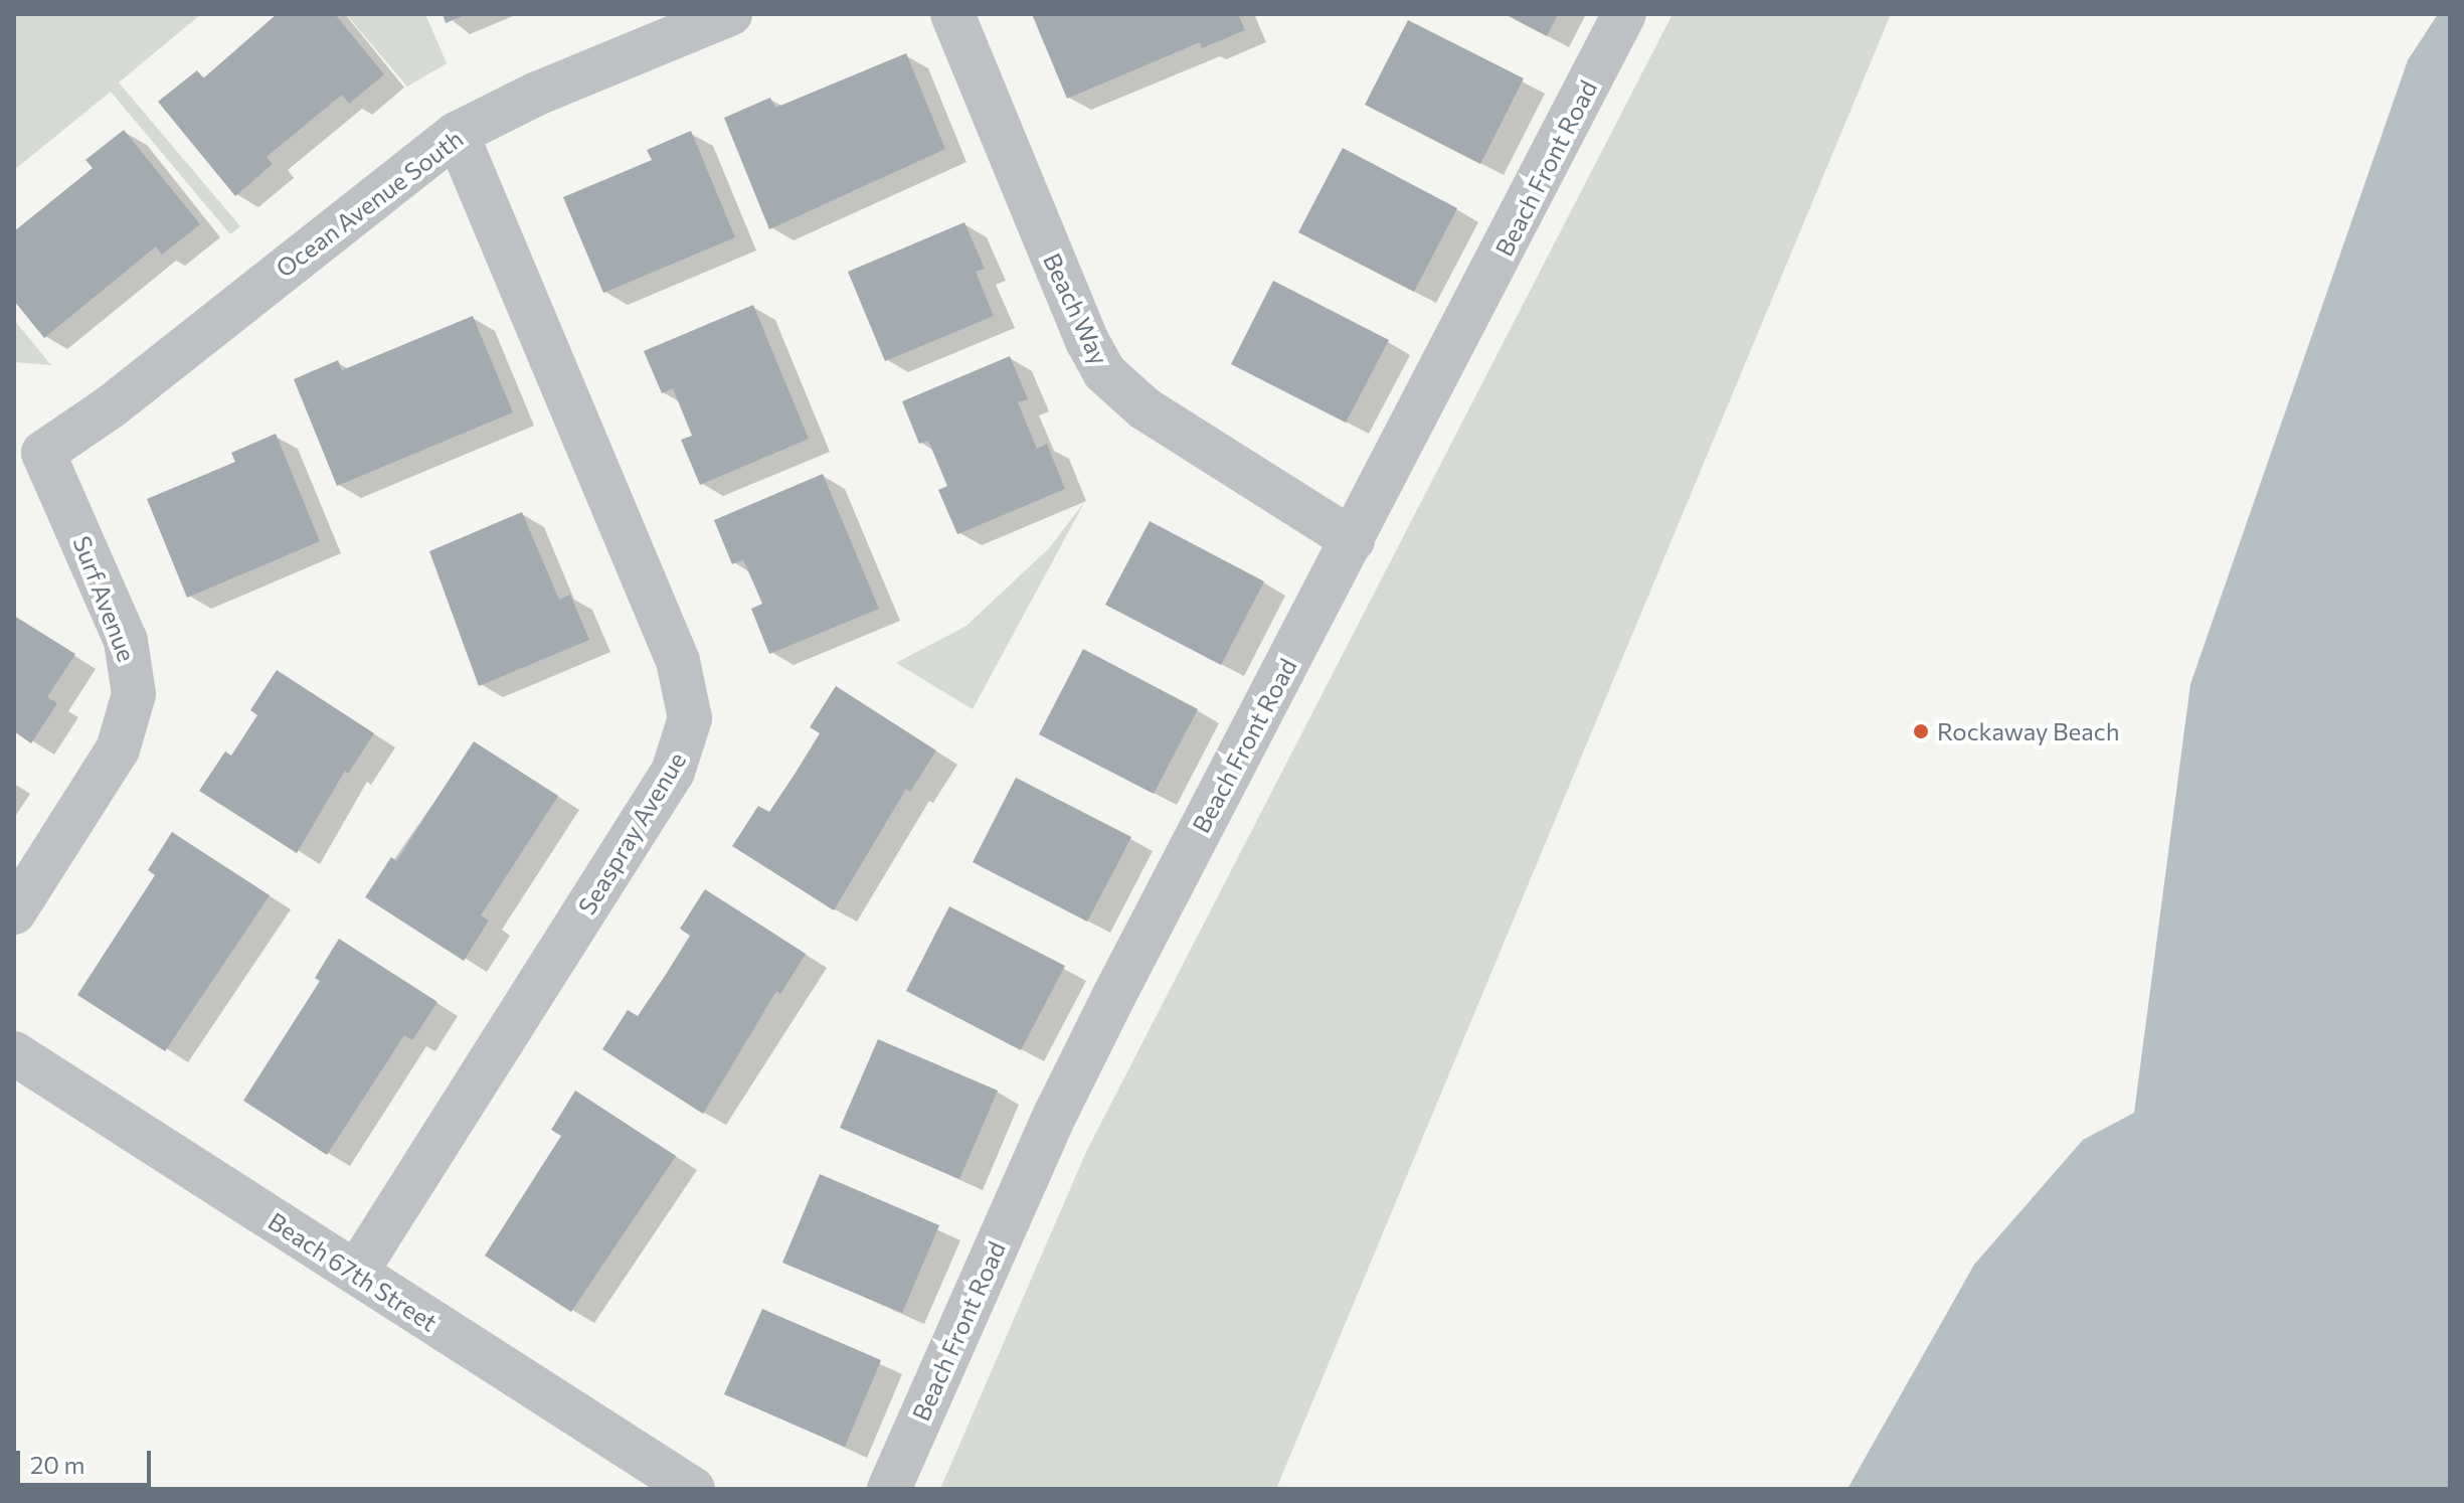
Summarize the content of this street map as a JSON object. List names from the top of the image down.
{
  "streets": {
    "street": [
      "Beach Front Road",
      "Ocean Avenue South",
      "Beach Way",
      "Surf Avenue",
      "Seaspray Avenue",
      "Beach 67th Street"
    ]
  },
  "crossings": [
    ["Beach Front Road", "Beach Way"],
    ["Ocean Avenue South", "Surf Avenue"],
    ["Ocean Avenue South", "Seaspray Avenue"],
    ["Seaspray Avenue", "Beach 67th Street"]
  ],
  "places": ["Rockaway Beach"],
  "scale_bar": "20 m"
}
